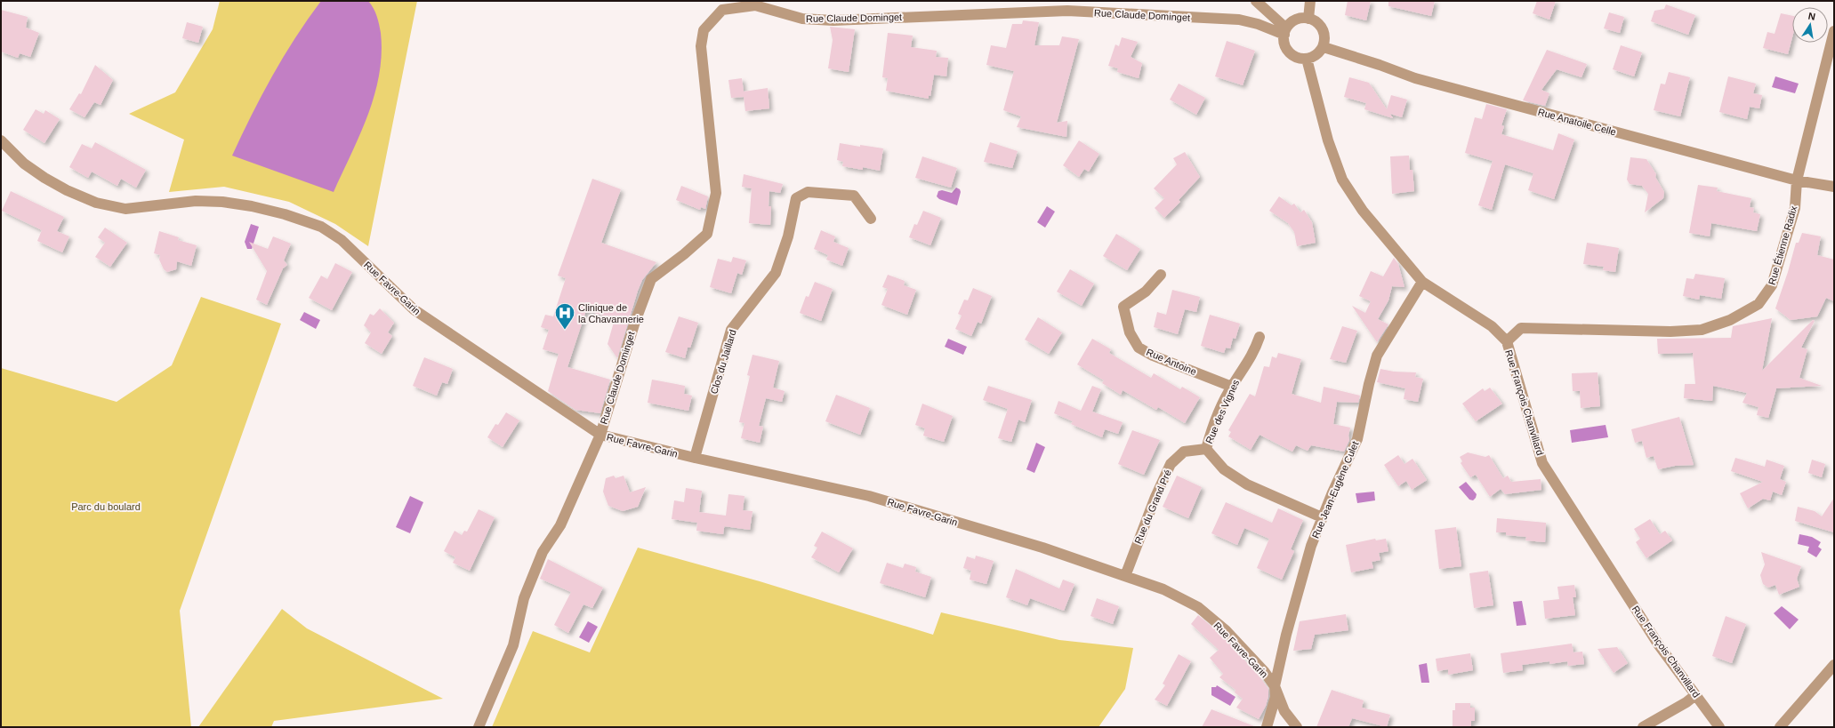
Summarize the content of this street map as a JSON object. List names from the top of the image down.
{
  "streets": {
    "street": [
      "Rue Claude Dominget",
      "Rue Anatoile Celle",
      "Rue Étienne Radix",
      "Rue Favre-Garin",
      "Clos du Jaillard",
      "Rue Antoine",
      "Rue François Chanvillard",
      "Rue des Vignes",
      "Rue Jean-Eugène Culet",
      "Rue du Grand Pré"
    ]
  },
  "crossings": [
    ["Rue Claude Dominget", "Rue Anatoile Celle"],
    ["Rue Claude Dominget", "Rue Favre-Garin"],
    ["Rue Claude Dominget", "Rue François Chanvillard"],
    ["Rue Anatoile Celle", "Rue Étienne Radix"],
    ["Rue Anatoile Celle", "Rue François Chanvillard"],
    ["Rue Étienne Radix", "Rue François Chanvillard"],
    ["Rue Favre-Garin", "Clos du Jaillard"],
    ["Rue Favre-Garin", "Rue Jean-Eugène Culet"],
    ["Rue Favre-Garin", "Rue du Grand Pré"],
    ["Rue Antoine", "Rue des Vignes"],
    ["Rue François Chanvillard", "Rue Jean-Eugène Culet"],
    ["Rue des Vignes", "Rue du Grand Pré"]
  ],
  "parks": ["Parc du boulard"],
  "places": {
    "hospital": ["Clinique de la Chavannerie"]
  },
  "north": "top"
}
